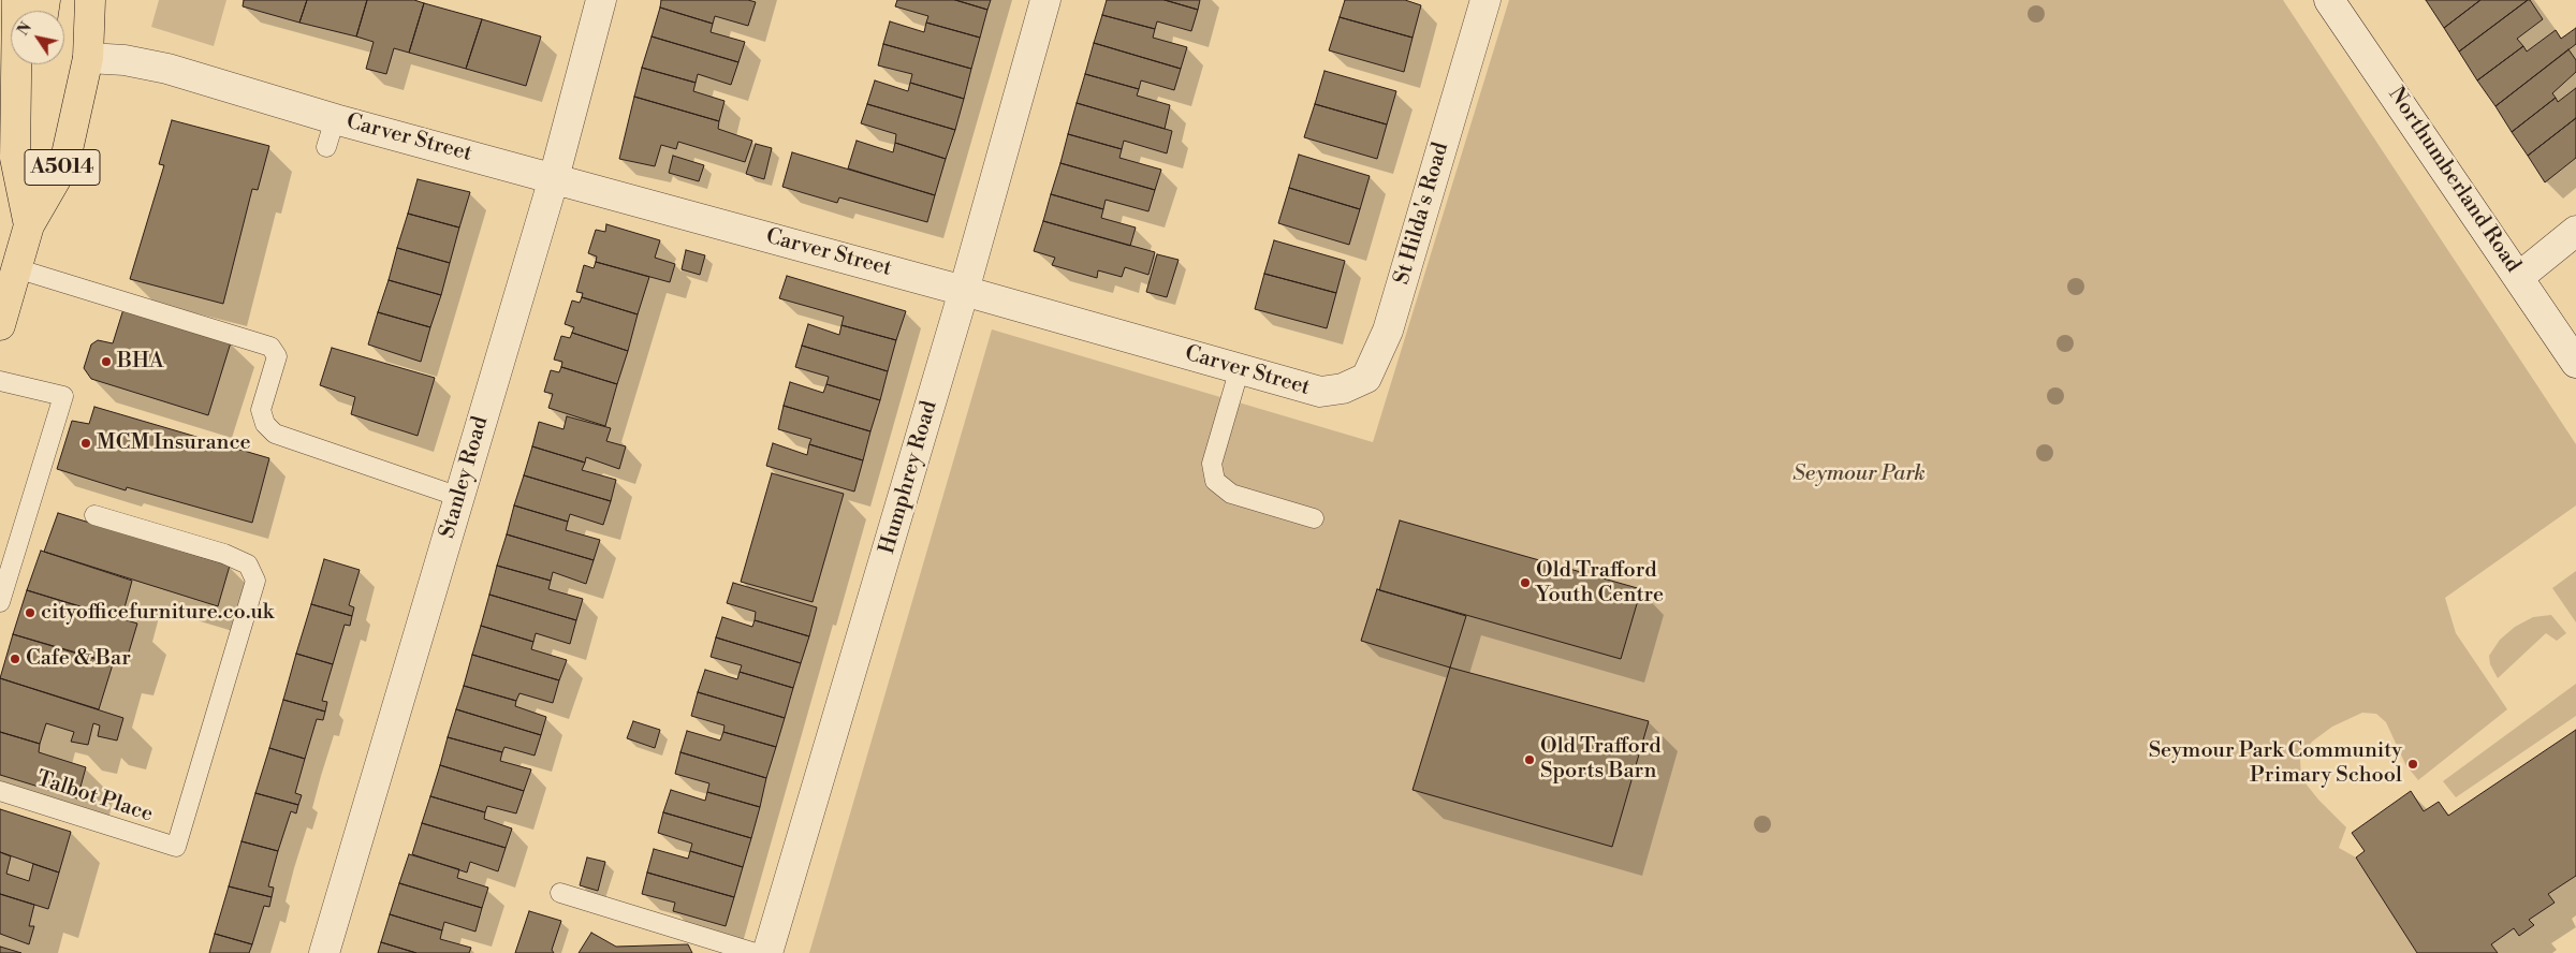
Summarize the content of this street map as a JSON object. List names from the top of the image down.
{
  "streets": {
    "main road": ["A5014"],
    "street": [
      "Carver Street",
      "Northumberland Road",
      "St Hilda's Road",
      "Stanley Road",
      "Humphrey Road"
    ],
    "lane": ["Talbot Place"]
  },
  "crossings": [
    ["Carver Street", "A5014"],
    ["Carver Street", "St Hilda's Road"],
    ["Carver Street", "Stanley Road"],
    ["Carver Street", "Humphrey Road"]
  ],
  "parks": ["Seymour Park"],
  "places": [
    "BHA",
    "MCM Insurance",
    "Old Trafford Youth Centre",
    "cityofficefurniture.co.uk",
    "Cafe & Bar",
    "Old Trafford Sports Barn",
    "Seymour Park Community Primary School"
  ],
  "north": "top left"
}
